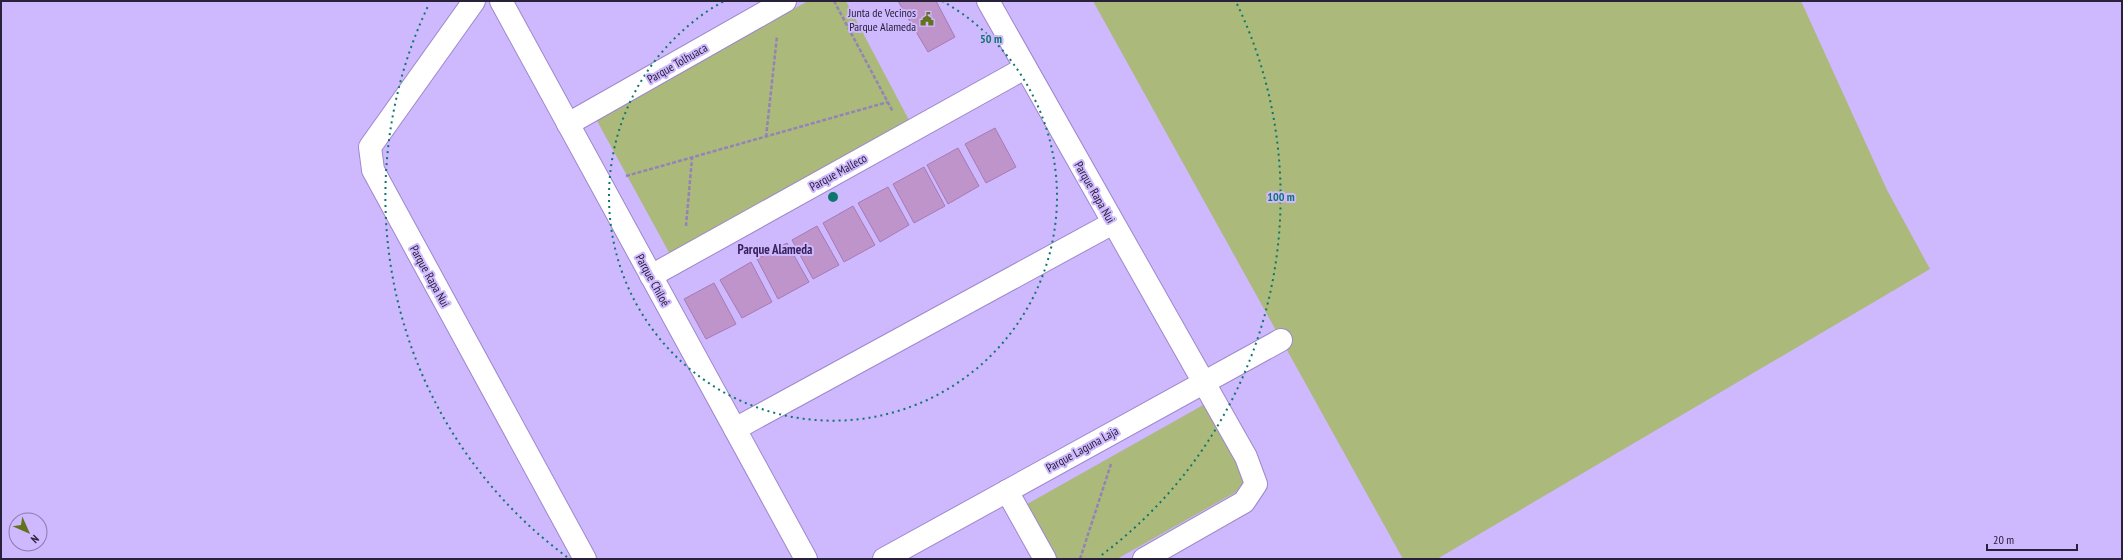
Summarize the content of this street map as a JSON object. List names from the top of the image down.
{
  "streets": {
    "street": [
      "Parque Tolhuaca",
      "Parque Malleco",
      "Parque Rapa Nui",
      "Parque Chiloé",
      "Parque Laguna Laja"
    ]
  },
  "crossings": [
    ["Parque Tolhuaca", "Parque Chiloé"],
    ["Parque Malleco", "Parque Rapa Nui"],
    ["Parque Malleco", "Parque Chiloé"],
    ["Parque Rapa Nui", "Parque Laguna Laja"]
  ],
  "districts": ["Parque Alameda"],
  "places": {
    "public building": ["Junta de Vecinos Parque Alameda"]
  },
  "scale_bar": "20 m",
  "north": "bottom right",
  "rings": ["50 m", "100 m"]
}
